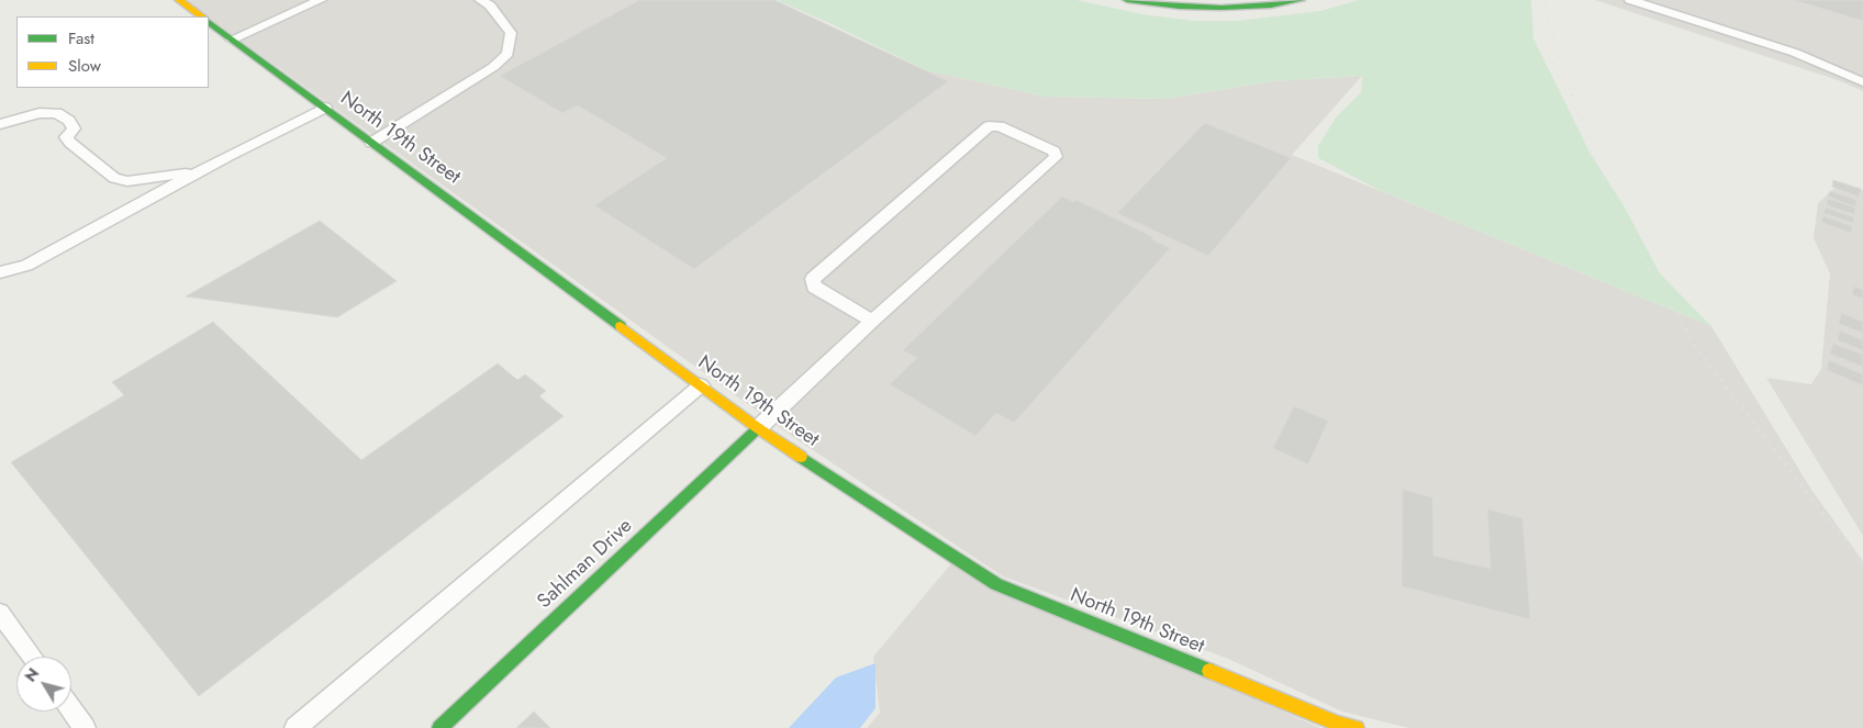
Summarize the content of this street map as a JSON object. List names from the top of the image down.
{
  "streets": {
    "main road": ["North 19th Street", "Sahlman Drive"]
  },
  "crossings": [
    ["North 19th Street", "Sahlman Drive"]
  ],
  "legend": ["Fast", "Slow"],
  "north": "top left"
}
